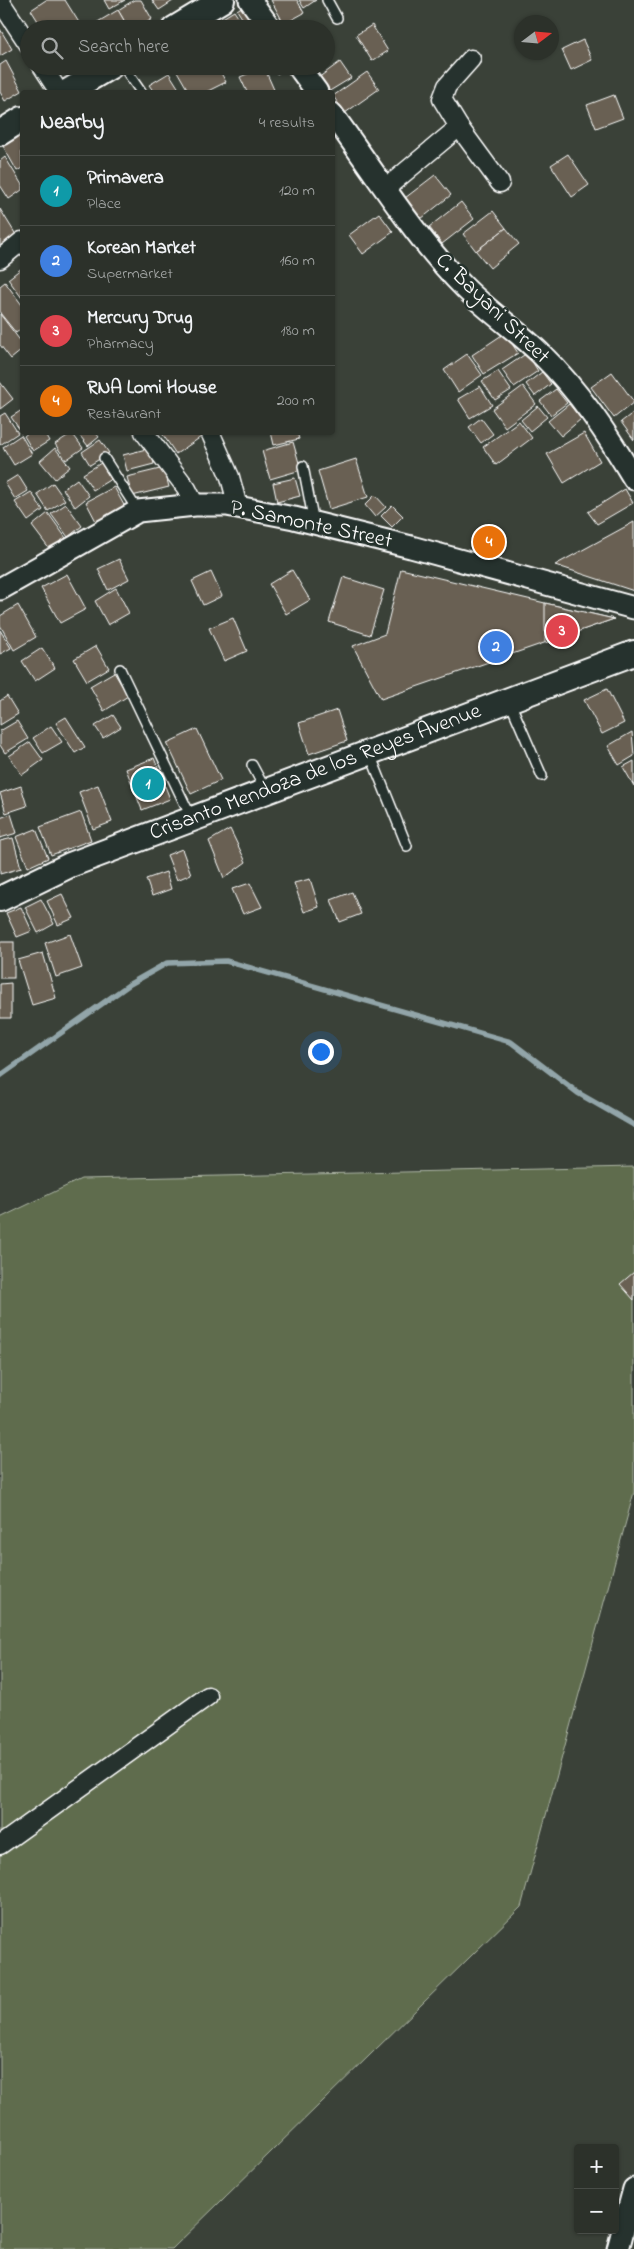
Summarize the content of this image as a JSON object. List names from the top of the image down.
{
  "streets": {
    "main road": ["Crisanto Mendoza de los Reyes Avenue"],
    "street": ["C. Bayani Street", "P. Samonte Street"]
  },
  "north": "right",
  "page": {
    "search": "Search here",
    "heading": ["Nearby", "4 results"],
    "list": [
      {
        "mark": "1",
        "name": "Primavera",
        "note": "Place",
        "value": "120 m"
      },
      {
        "mark": "2",
        "name": "Korean Market",
        "note": "Supermarket",
        "value": "160 m"
      },
      {
        "mark": "3",
        "name": "Mercury Drug",
        "note": "Pharmacy",
        "value": "180 m"
      },
      {
        "mark": "4",
        "name": "RNA Lomi House",
        "note": "Restaurant",
        "value": "200 m"
      }
    ],
    "pins": [
      "4",
      "3",
      "2",
      "1"
    ],
    "map_buttons": ["+", "−"]
  }
}
